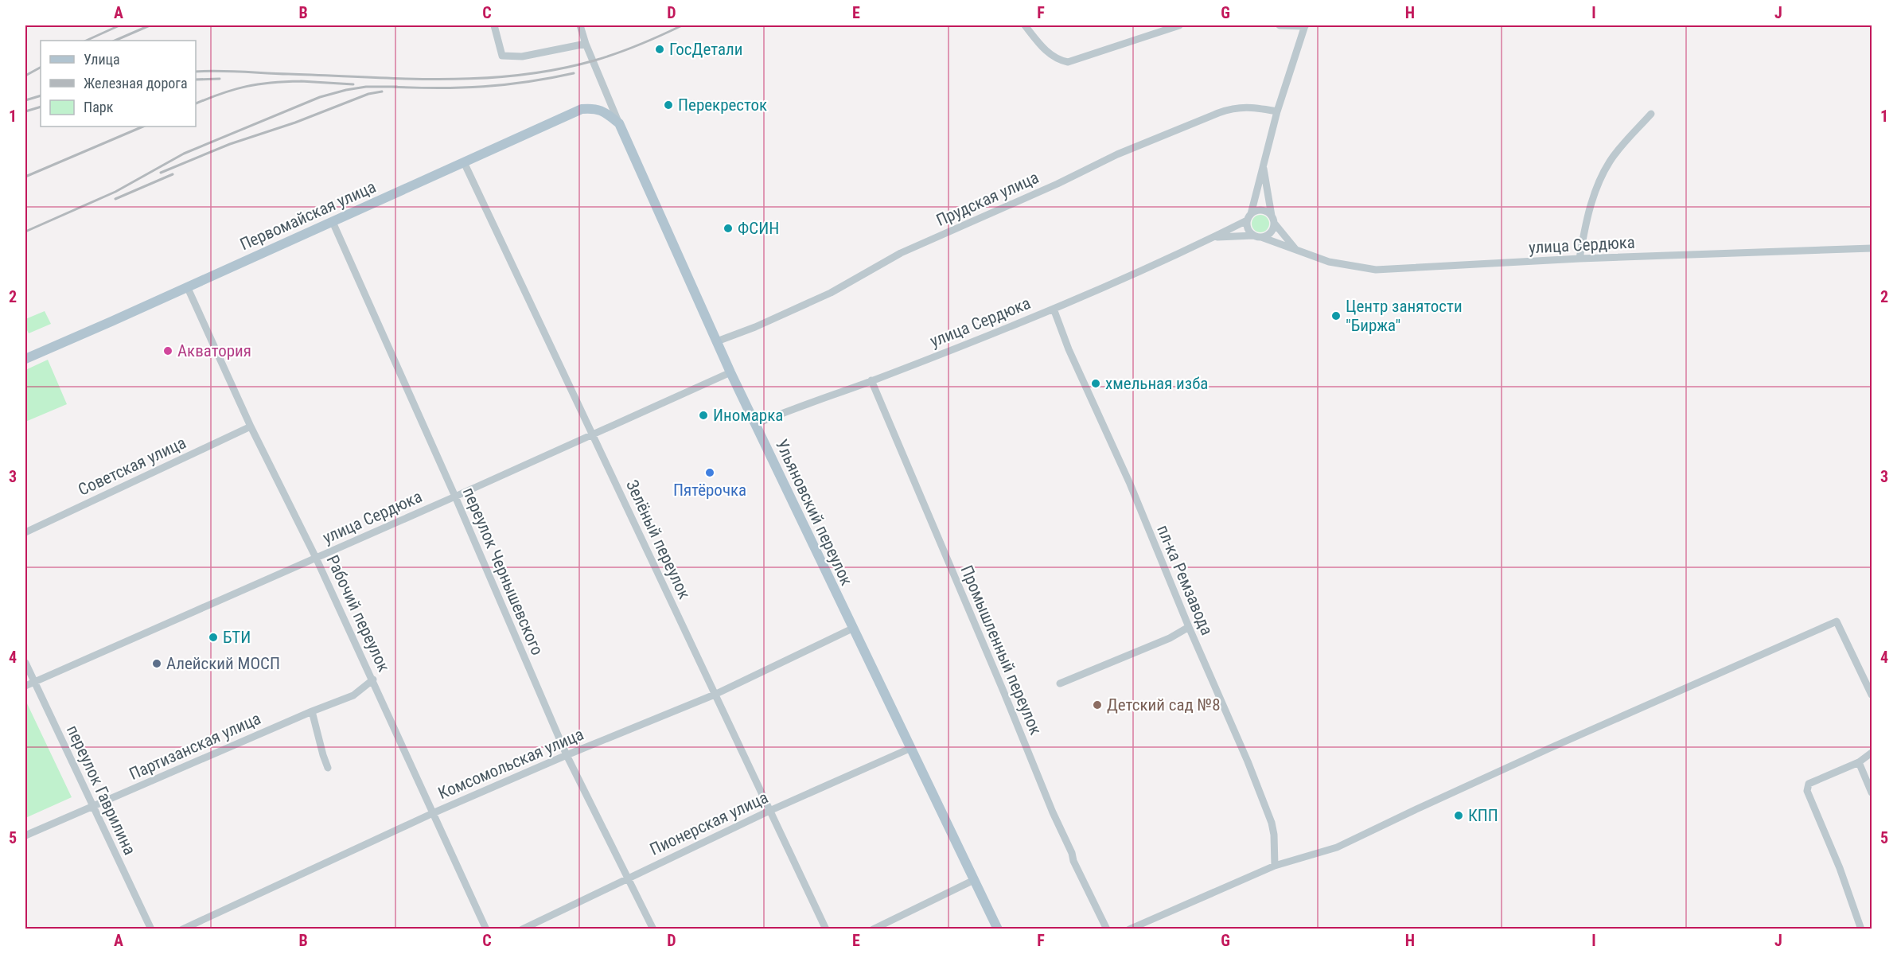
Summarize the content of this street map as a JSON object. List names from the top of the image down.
{
  "streets": {
    "main road": ["Первомайская улица", "Ульяновский переулок"],
    "street": [
      "Прудская улица",
      "улица Сердюка",
      "Советская улица",
      "Зелёный переулок",
      "переулок Чернышевского",
      "пл-ка Ремзавода",
      "Рабочий переулок",
      "Промышленный переулок",
      "Партизанская улица",
      "Комсомольская улица",
      "переулок Гаврилина",
      "Пионерская улица"
    ]
  },
  "crossings": [
    ["Прудская улица", "Ульяновский переулок"],
    ["Первомайская улица", "Ульяновский переулок"],
    ["Первомайская улица", "Зелёный переулок"],
    ["Первомайская улица", "переулок Чернышевского"],
    ["Первомайская улица", "Рабочий переулок"],
    ["улица Сердюка", "Ульяновский переулок"],
    ["улица Сердюка", "Зелёный переулок"],
    ["улица Сердюка", "переулок Чернышевского"],
    ["улица Сердюка", "пл-ка Ремзавода"],
    ["улица Сердюка", "Рабочий переулок"],
    ["улица Сердюка", "Промышленный переулок"],
    ["улица Сердюка", "переулок Гаврилина"],
    ["Советская улица", "Рабочий переулок"],
    ["Ульяновский переулок", "Комсомольская улица"],
    ["Ульяновский переулок", "Пионерская улица"],
    ["Зелёный переулок", "Комсомольская улица"],
    ["Зелёный переулок", "Пионерская улица"],
    ["переулок Чернышевского", "Комсомольская улица"],
    ["переулок Чернышевского", "Пионерская улица"],
    ["Рабочий переулок", "Партизанская улица"],
    ["Рабочий переулок", "Комсомольская улица"],
    ["Партизанская улица", "переулок Гаврилина"]
  ],
  "places": [
    "ГосДетали",
    "Перекресток",
    "ФСИН",
    "Центр занятости \"Биржа\"",
    "Акватория",
    "хмельная изба",
    "Иномарка",
    "Пятёрочка",
    "БТИ",
    "Алейский МОСП",
    "Детский сад №8",
    "КПП"
  ],
  "legend": ["Улица", "Железная дорога", "Парк"],
  "grid": {
    "columns": [
      "A",
      "B",
      "C",
      "D",
      "E",
      "F",
      "G",
      "H",
      "I",
      "J"
    ],
    "rows": [
      "1",
      "2",
      "3",
      "4",
      "5"
    ]
  }
}
